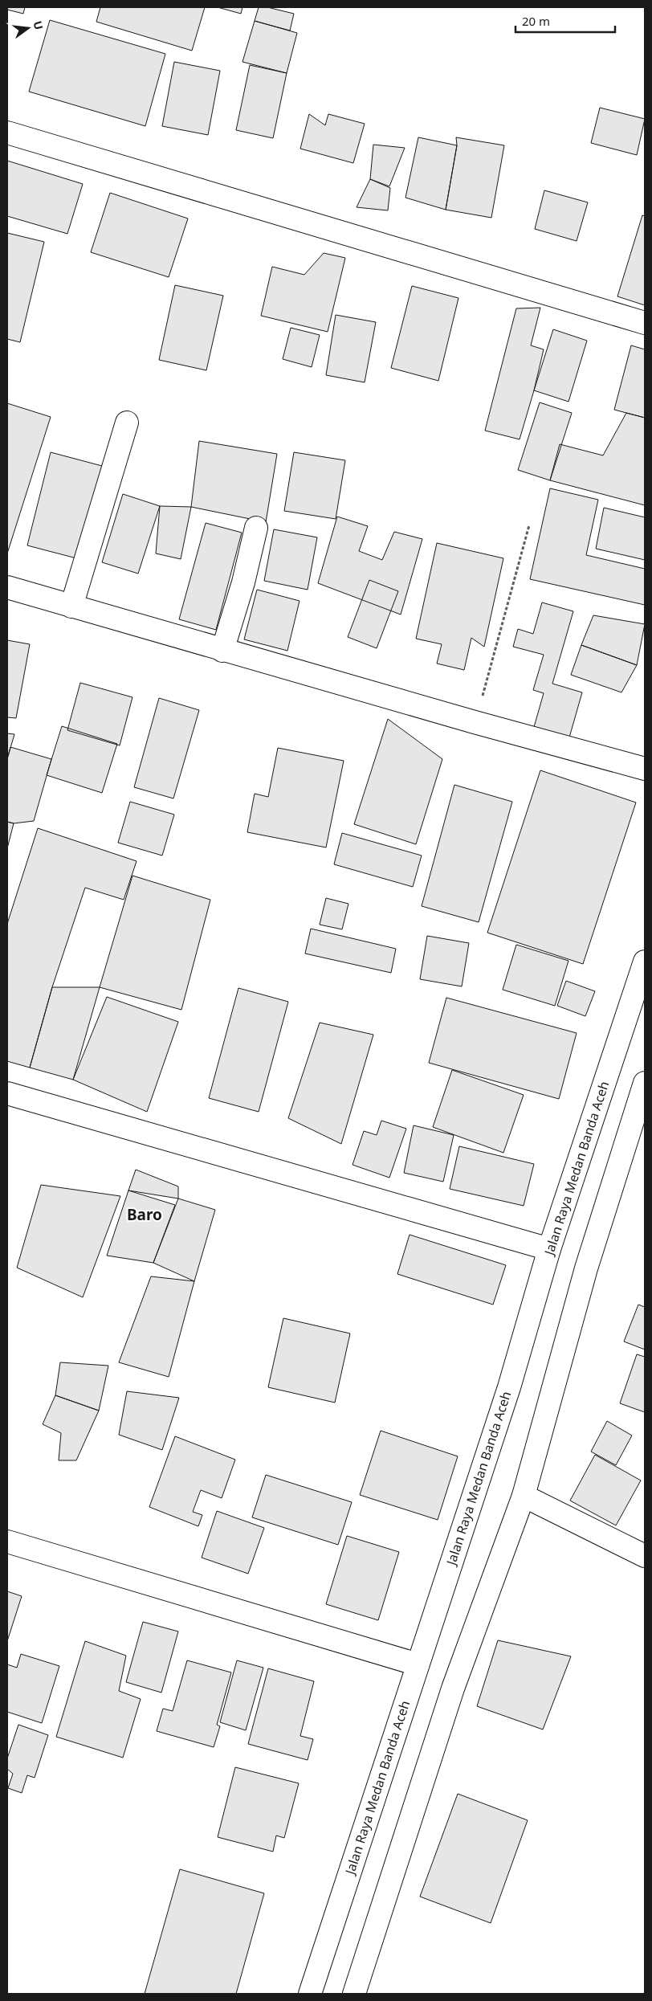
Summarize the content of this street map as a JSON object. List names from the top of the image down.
{
  "streets": {
    "main road": ["Jalan Raya Medan Banda Aceh"]
  },
  "districts": ["Baro"],
  "scale_bar": "20 m",
  "north": "right"
}
